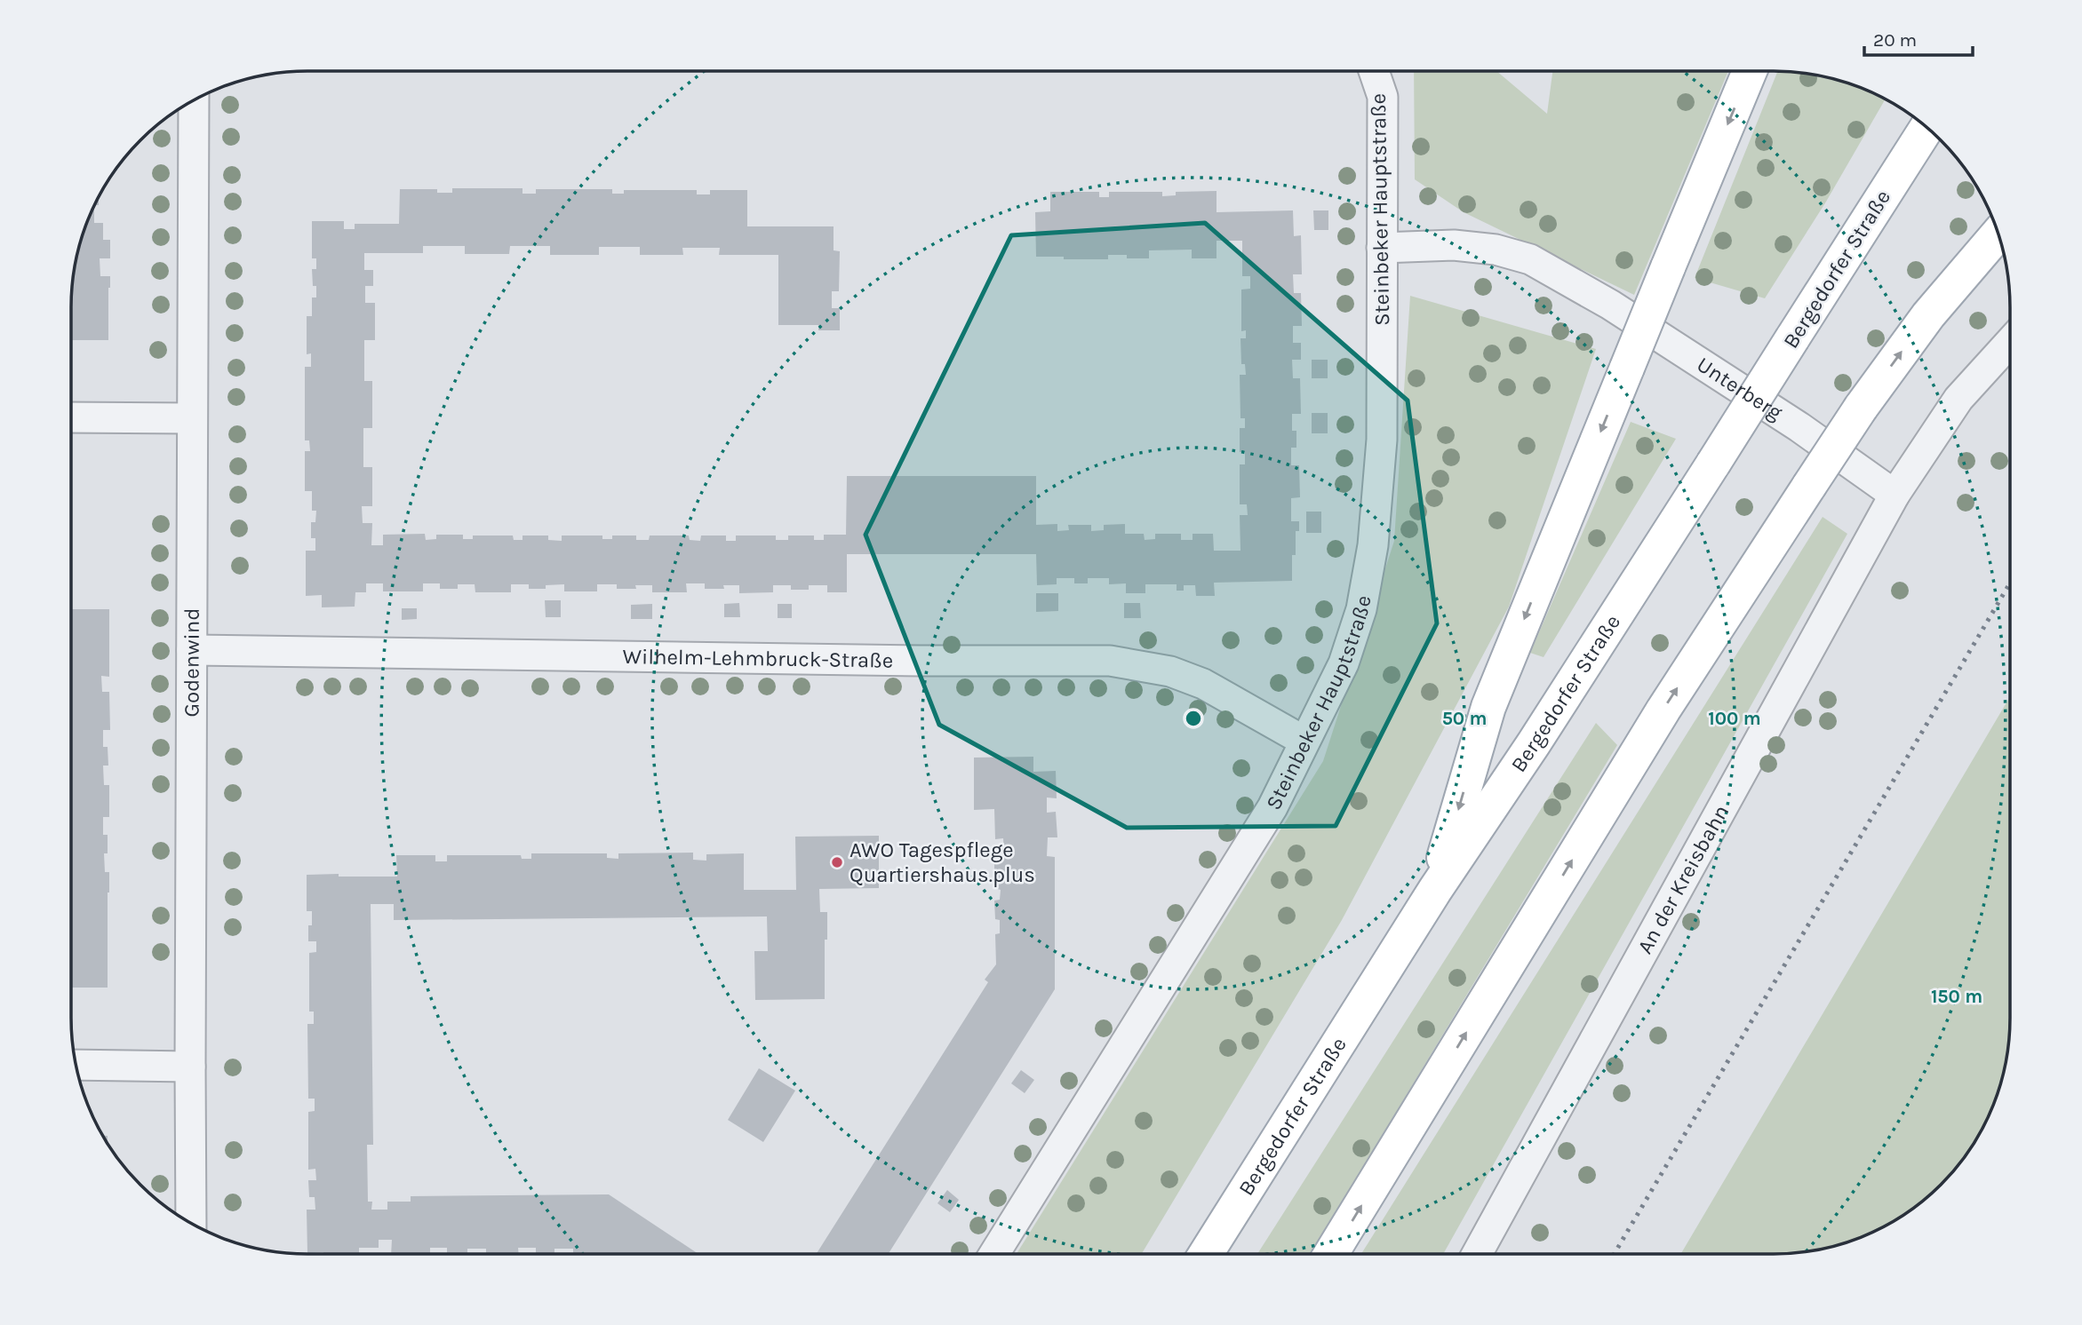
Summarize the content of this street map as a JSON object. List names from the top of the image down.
{
  "streets": {
    "main road": ["Bergedorfer Straße"],
    "street": [
      "Steinbeker Hauptstraße",
      "Unterberg",
      "Wilhelm-Lehmbruck-Straße",
      "Godenwind",
      "An der Kreisbahn"
    ]
  },
  "crossings": [
    ["Steinbeker Hauptstraße", "Unterberg"],
    ["Steinbeker Hauptstraße", "Wilhelm-Lehmbruck-Straße"],
    ["Unterberg", "An der Kreisbahn"],
    ["Wilhelm-Lehmbruck-Straße", "Godenwind"]
  ],
  "places": ["AWO Tagespflege Quartiershaus.plus"],
  "scale_bar": "20 m",
  "rings": ["50 m", "100 m", "150 m"]
}
